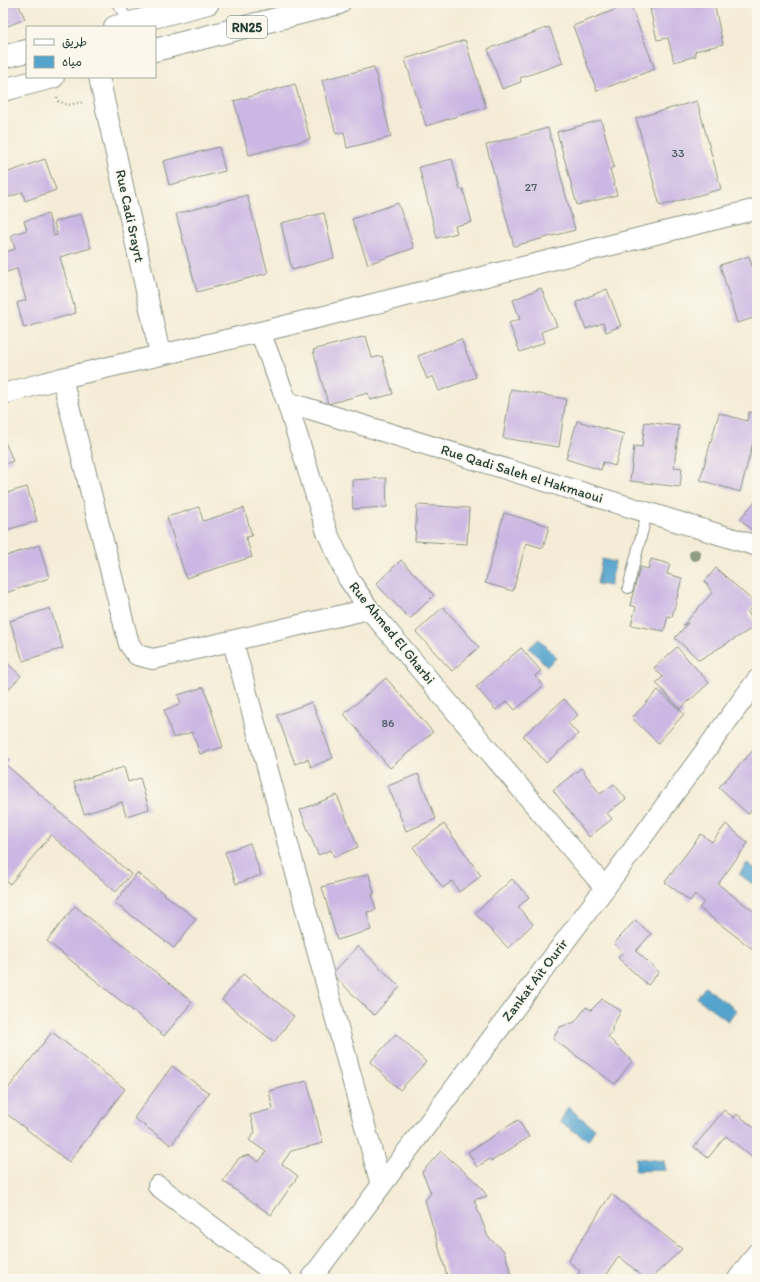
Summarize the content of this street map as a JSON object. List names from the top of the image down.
{
  "streets": {
    "main road": ["RN25"],
    "street": [
      "Rue Cadi Srayrt",
      "Rue Qadi Saleh el Hakmaoui",
      "Rue Ahmed El Gharbi",
      "Zankat Aït Ourir"
    ]
  },
  "crossings": [
    ["Rue Qadi Saleh el Hakmaoui", "Rue Ahmed El Gharbi"],
    ["Rue Ahmed El Gharbi", "Zankat Aït Ourir"]
  ],
  "house_numbers": ["33", "27", "86"],
  "legend": ["طريق", "مياه"]
}
